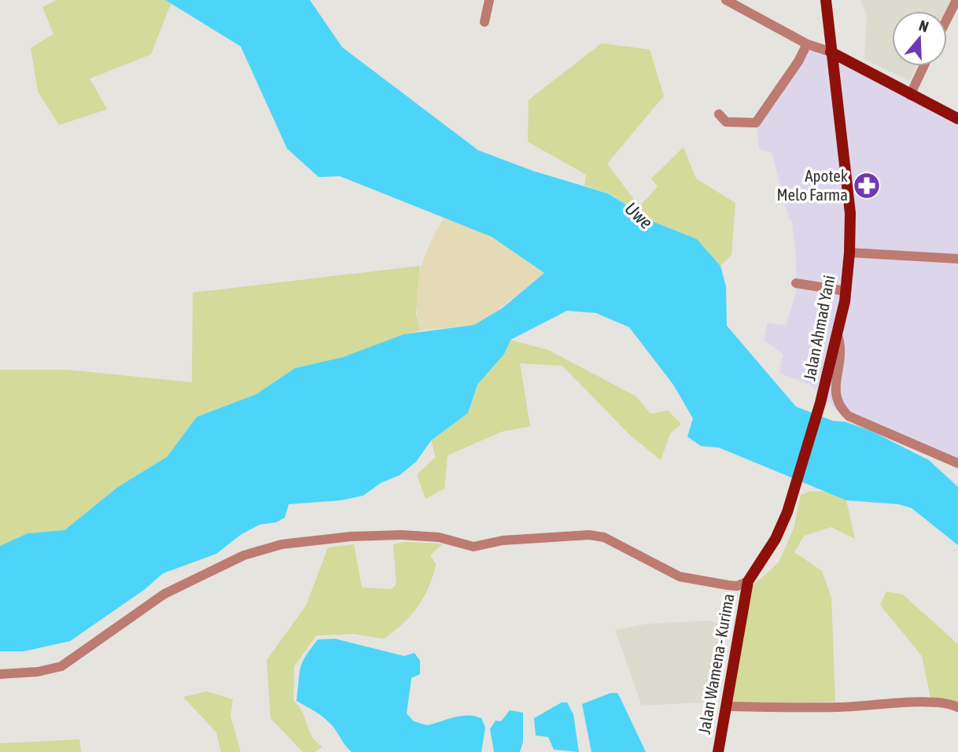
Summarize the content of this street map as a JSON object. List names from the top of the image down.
{
  "streets": {
    "main road": ["Jalan Ahmad Yani", "Jalan Wamena - Kurima"]
  },
  "crossings": [
    ["Jalan Ahmad Yani", "Jalan Wamena - Kurima"]
  ],
  "water": ["Uwe"],
  "places": {
    "pharmacy": ["Apotek Melo Farma"]
  },
  "north": "top"
}
